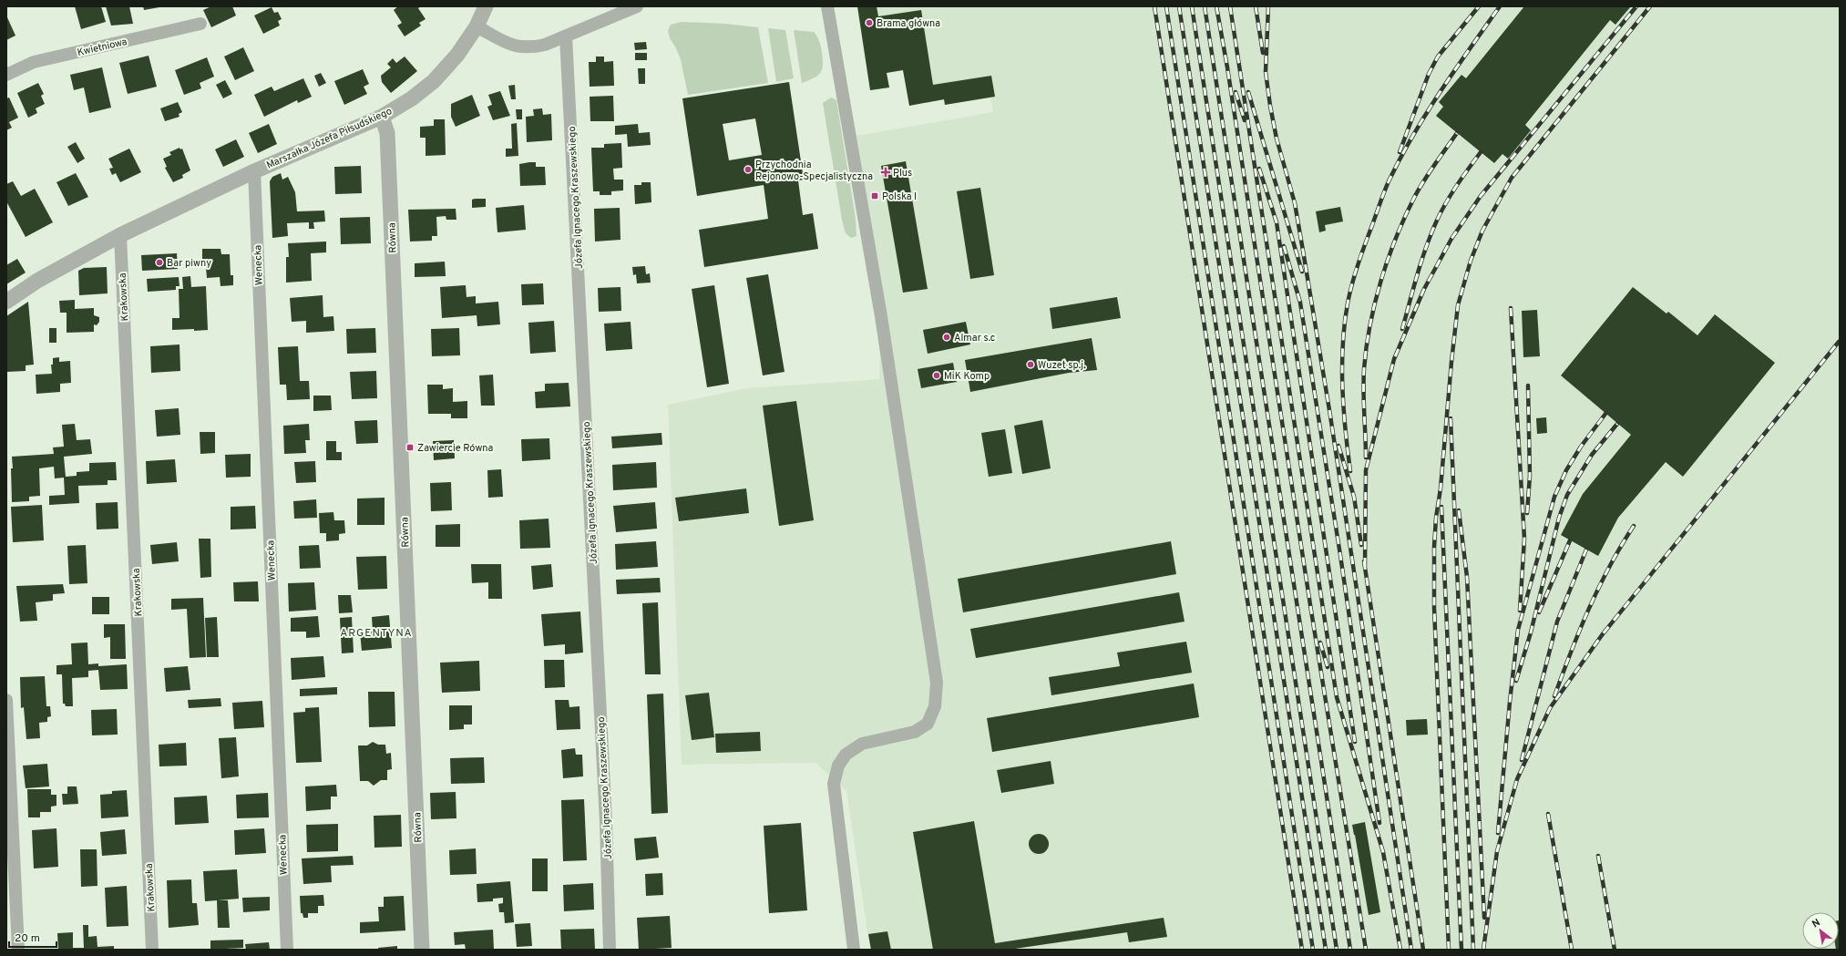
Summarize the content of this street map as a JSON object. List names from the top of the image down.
{
  "streets": {
    "street": [
      "Kwietniowa",
      "Marszałka Józefa Piłsudskiego",
      "Józefa Ignacego Kraszewskiego",
      "Równa",
      "Wenecka",
      "Krakowska"
    ]
  },
  "crossings": [
    ["Marszałka Józefa Piłsudskiego", "Równa"],
    ["Marszałka Józefa Piłsudskiego", "Wenecka"],
    ["Marszałka Józefa Piłsudskiego", "Krakowska"]
  ],
  "districts": ["ARGENTYNA"],
  "places": {
    "other": [
      "Brama główna",
      "Przychodnia Rejonowo-Specjalistyczna",
      "Bar piwny",
      "Almar s.c",
      "Wuzet sp.j.",
      "MiK Komp"
    ],
    "health": ["Plus"],
    "transit": ["Polska I", "Zawiercie Równa"]
  },
  "scale_bar": "20 m",
  "north": "top left"
}
